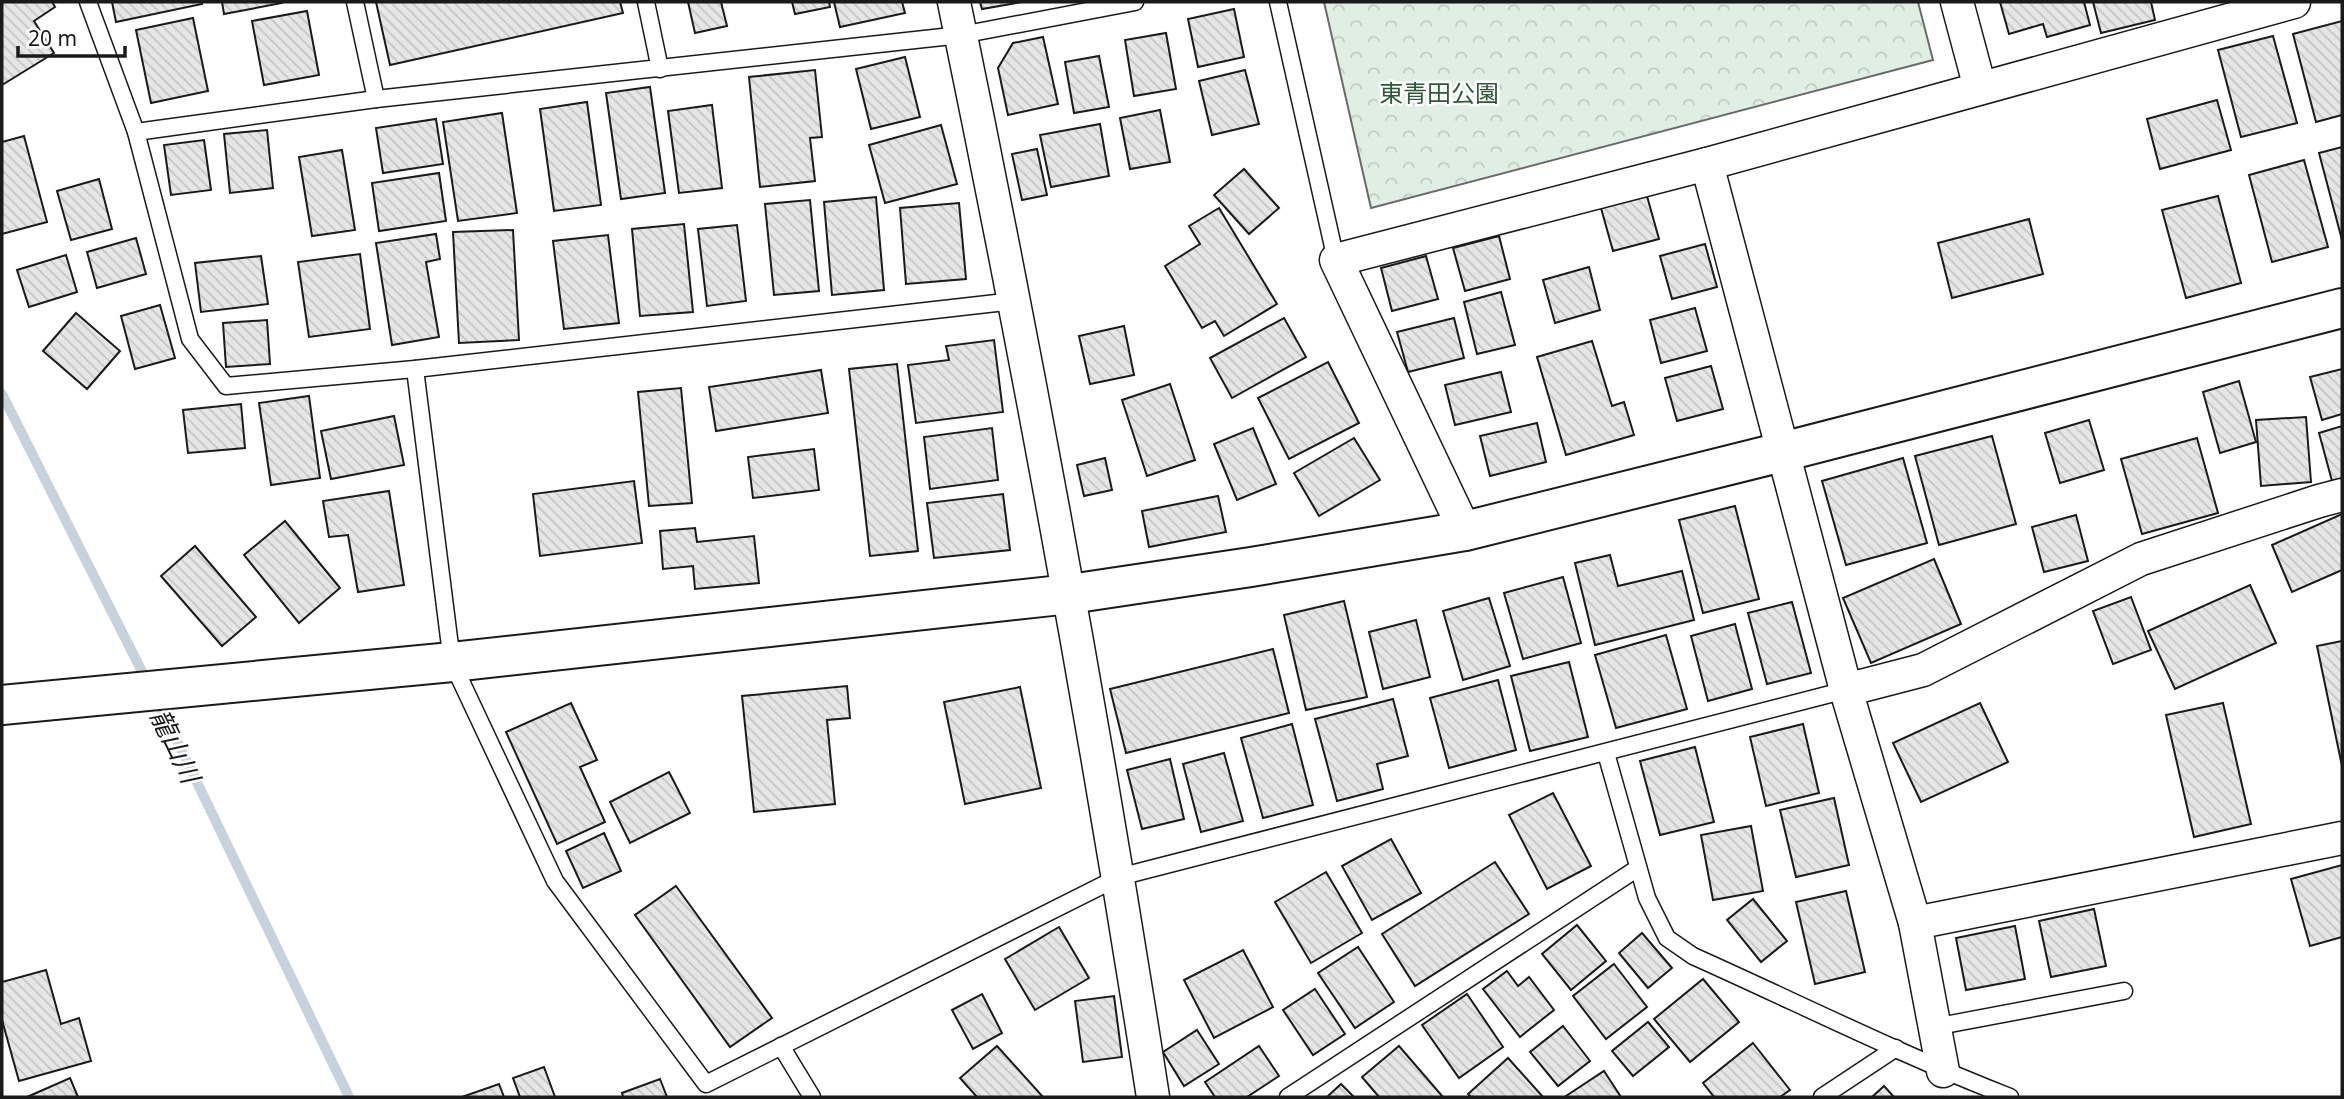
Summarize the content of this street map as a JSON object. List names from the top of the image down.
{
  "water": ["龍山川"],
  "parks": ["東青田公園"],
  "scale_bar": "20 m"
}
